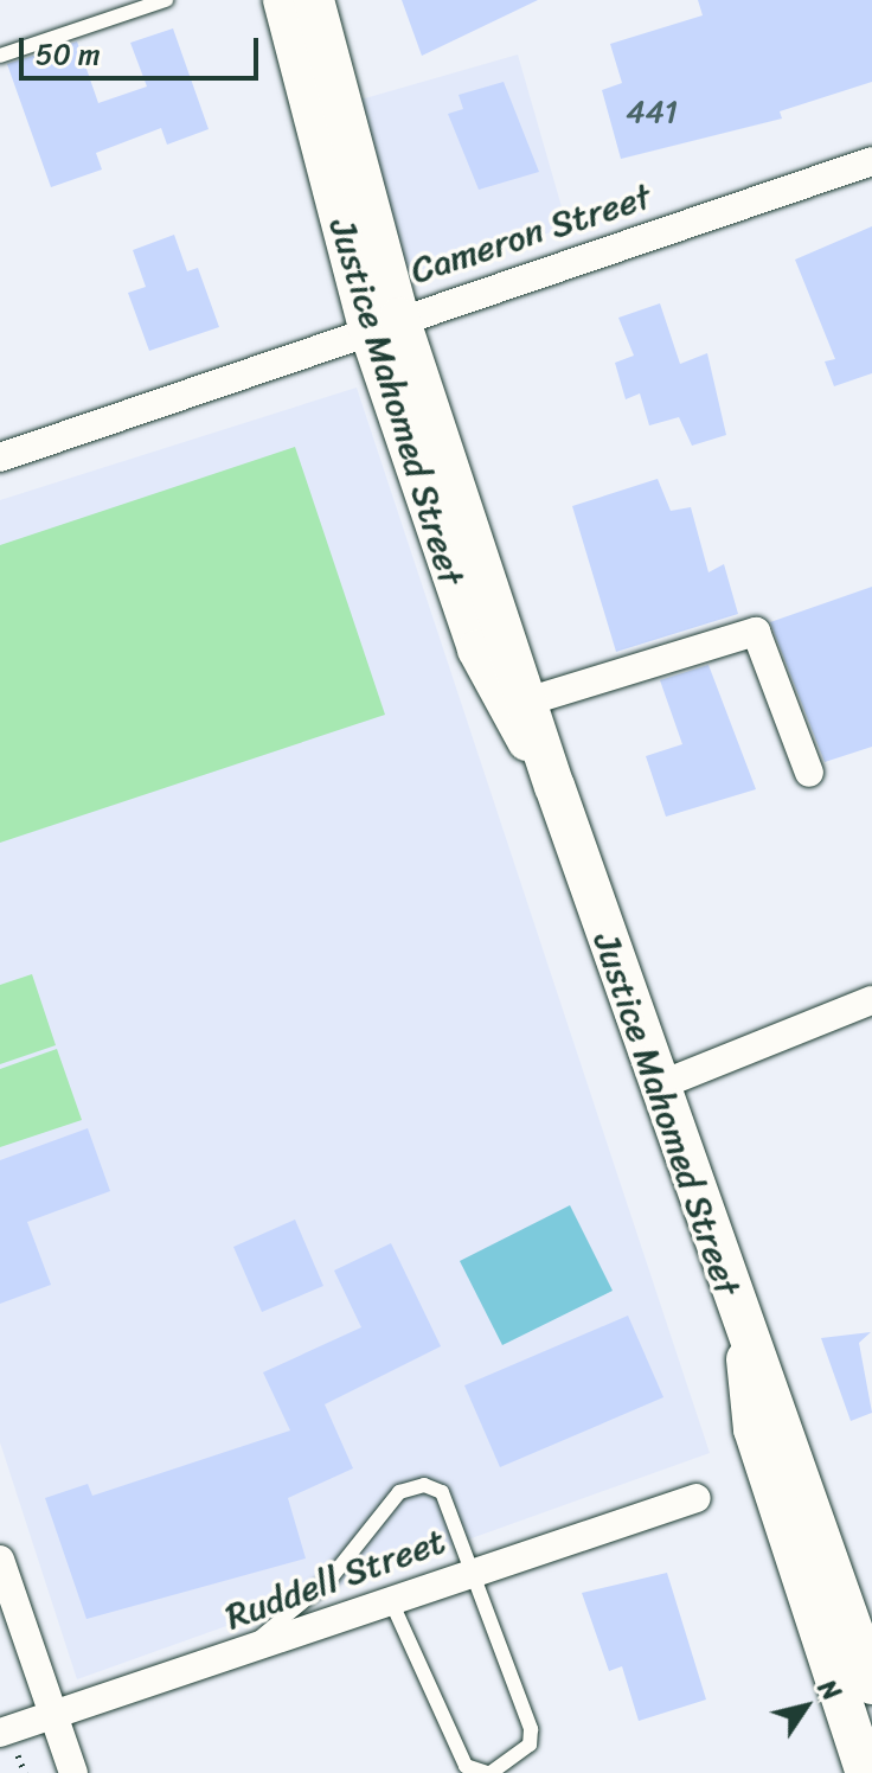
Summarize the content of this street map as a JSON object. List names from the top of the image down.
{
  "streets": {
    "main road": ["Justice Mahomed Street"],
    "street": ["Cameron Street", "Ruddell Street"]
  },
  "crossings": [
    ["Cameron Street", "Justice Mahomed Street"]
  ],
  "house_numbers": ["441"],
  "scale_bar": "50 m",
  "north": "top right"
}
